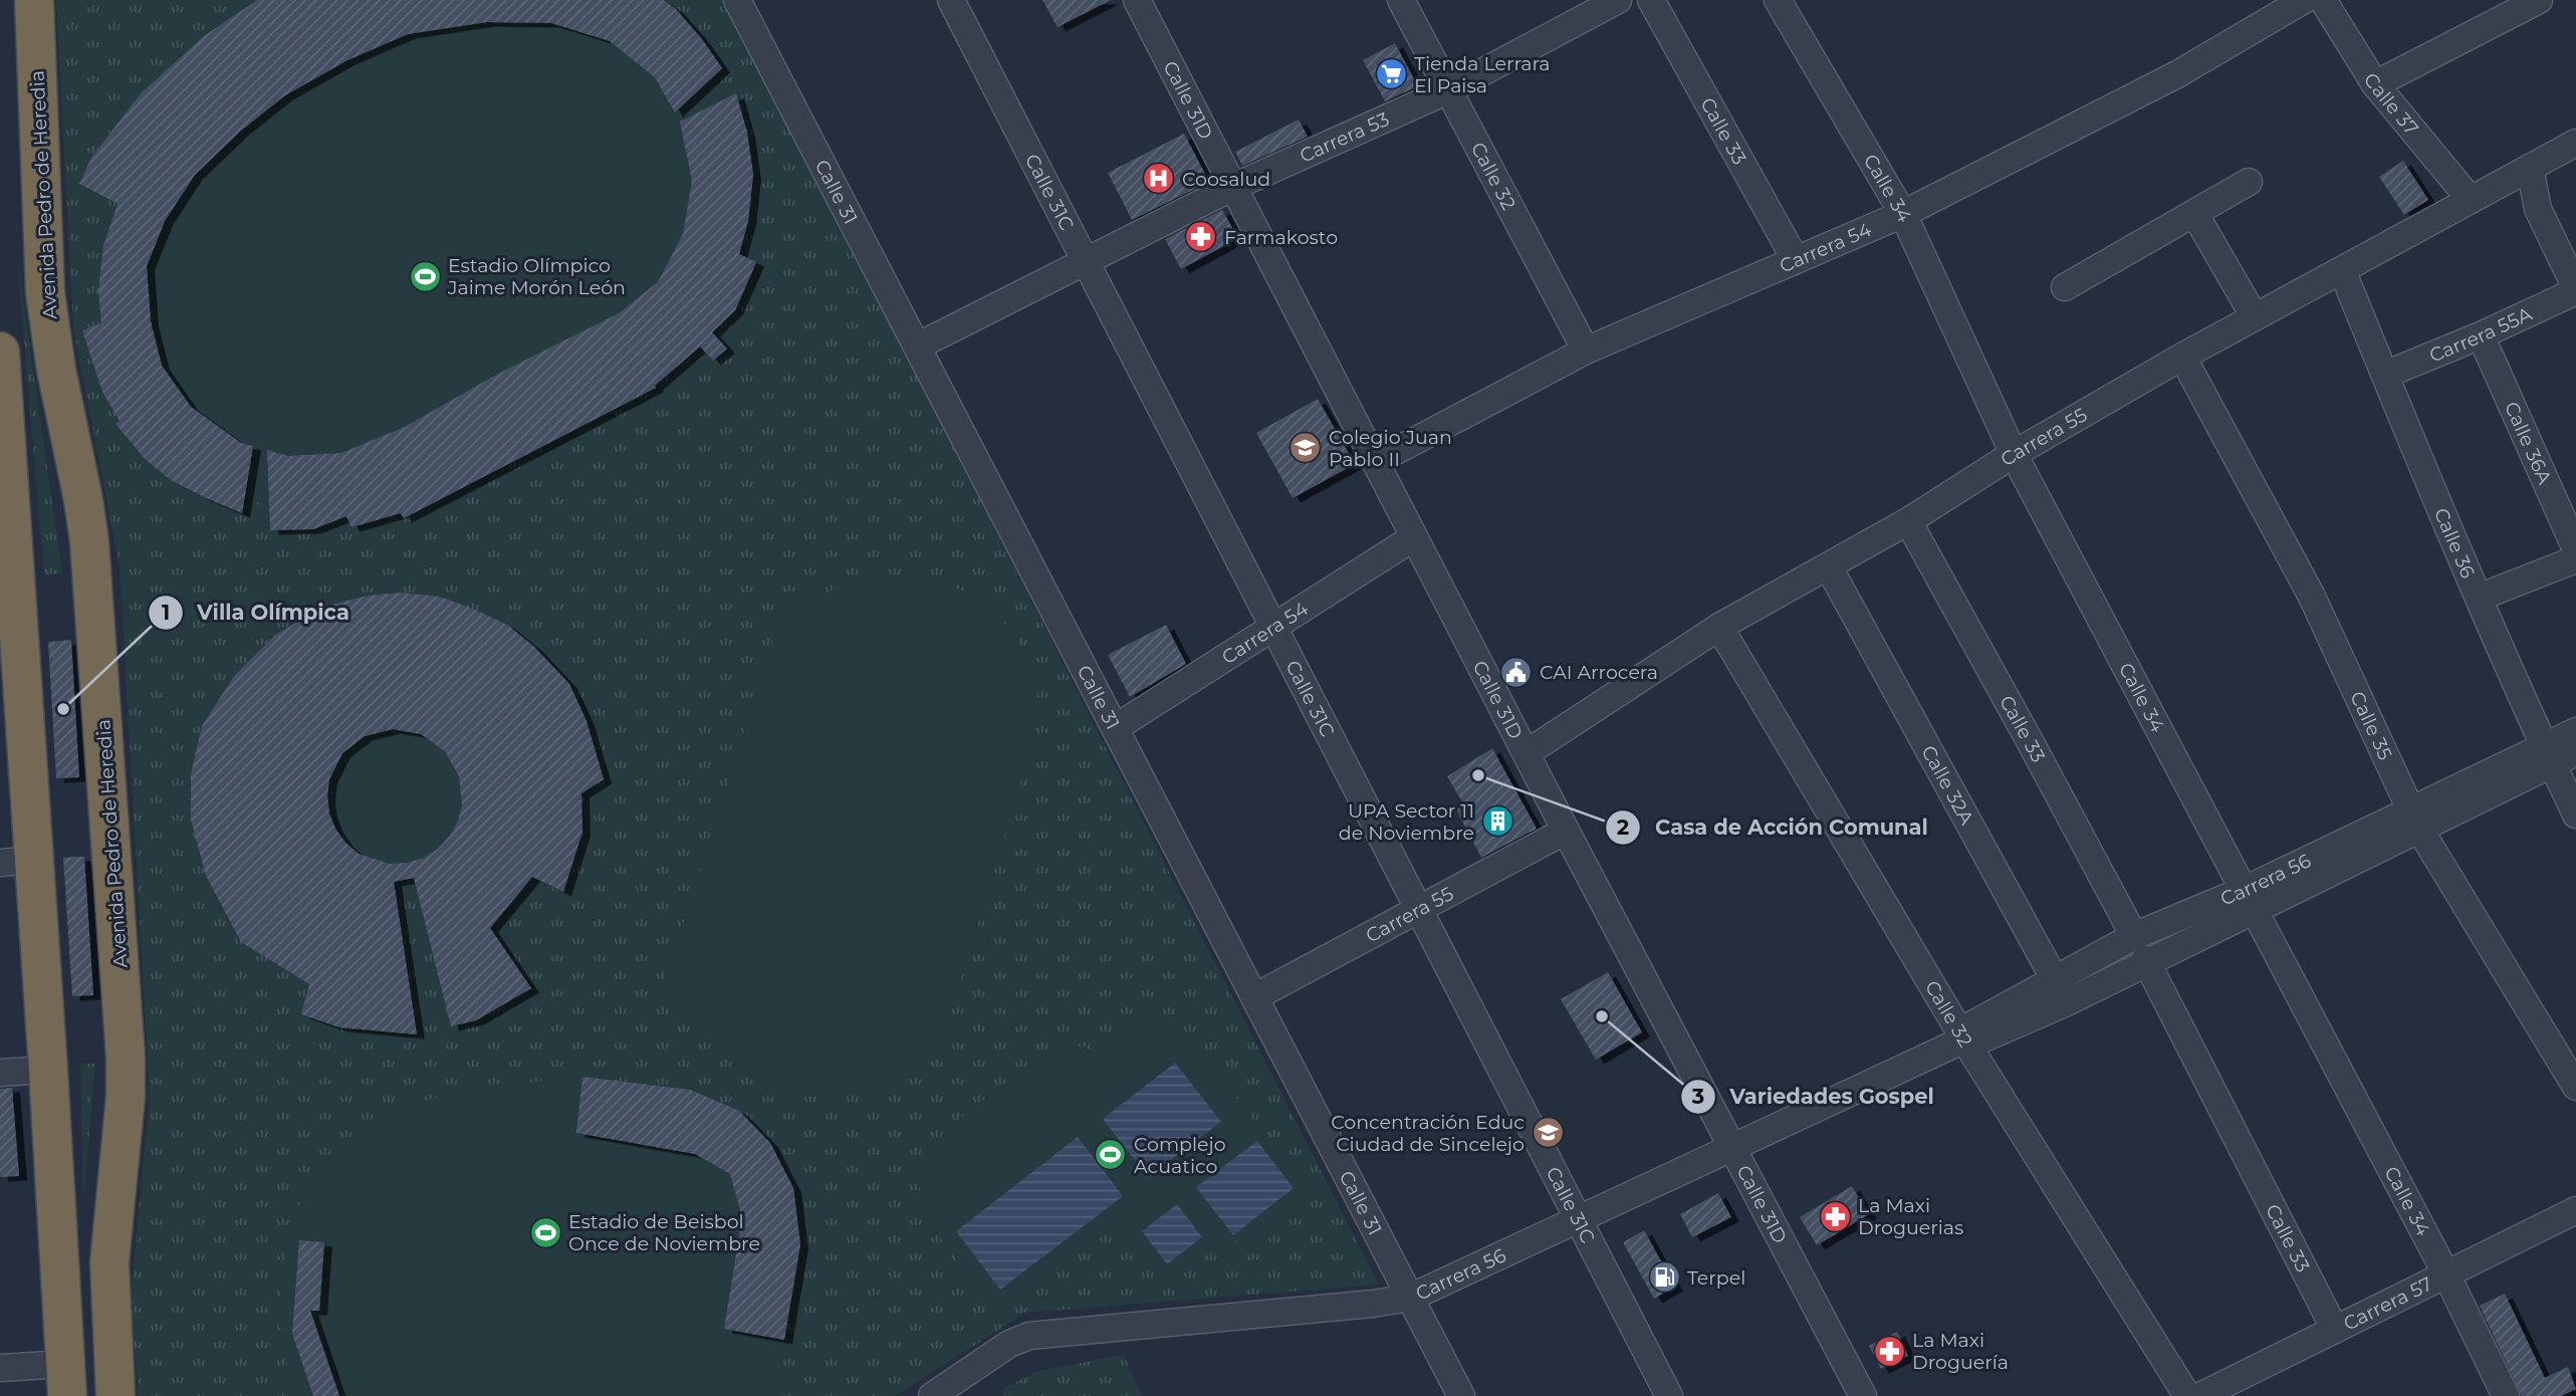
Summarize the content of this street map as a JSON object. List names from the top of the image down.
{
  "streets": {
    "highway": ["Avenida Pedro de Heredia"],
    "street": [
      "Calle 31D",
      "Calle 37",
      "Calle 33",
      "Carrera 53",
      "Calle 32",
      "Calle 34",
      "Calle 31C",
      "Calle 31",
      "Carrera 54",
      "Carrera 55A",
      "Carrera 55",
      "Calle 36A",
      "Calle 36",
      "Calle 35",
      "Calle 32A",
      "Carrera 56",
      "Carrera 57"
    ]
  },
  "crossings": [
    ["Calle 31D", "Carrera 53"],
    ["Calle 31D", "Carrera 54"],
    ["Calle 31D", "Carrera 55"],
    ["Calle 31D", "Carrera 56"],
    ["Calle 37", "Carrera 55"],
    ["Calle 33", "Carrera 54"],
    ["Calle 33", "Carrera 55"],
    ["Calle 33", "Carrera 56"],
    ["Calle 33", "Carrera 57"],
    ["Carrera 53", "Calle 32"],
    ["Carrera 53", "Calle 31C"],
    ["Carrera 53", "Calle 31"],
    ["Calle 32", "Carrera 54"],
    ["Calle 32", "Carrera 55"],
    ["Calle 32", "Carrera 56"],
    ["Calle 34", "Carrera 54"],
    ["Calle 34", "Carrera 55"],
    ["Calle 34", "Carrera 56"],
    ["Calle 34", "Carrera 57"],
    ["Calle 31C", "Carrera 54"],
    ["Calle 31C", "Carrera 55"],
    ["Calle 31C", "Carrera 56"],
    ["Calle 31", "Carrera 54"],
    ["Calle 31", "Carrera 55"],
    ["Calle 31", "Carrera 56"],
    ["Carrera 55A", "Calle 36A"],
    ["Carrera 55A", "Calle 36"],
    ["Carrera 55", "Calle 36"],
    ["Carrera 55", "Calle 35"],
    ["Carrera 55", "Calle 32A"],
    ["Calle 36", "Carrera 56"],
    ["Calle 35", "Carrera 56"],
    ["Calle 32A", "Carrera 56"]
  ],
  "places": {
    "supermarket": ["Tienda Lerrara El Paisa"],
    "hospital": ["Coosalud"],
    "pharmacy": ["Farmakosto", "La Maxi Droguerias", "La Maxi Droguería"],
    "sports": ["Estadio Olímpico Jaime Morón León", "Complejo Acuatico", "Estadio de Beisbol Once de Noviembre"],
    "school or university": ["Colegio Juan Pablo II", "Concentración Educ Ciudad de Sincelejo"],
    "public building": ["CAI Arrocera"],
    "other": ["Villa Olímpica", "Casa de Acción Comunal", "Variedades Gospel"],
    "building": ["UPA Sector 11 de Noviembre"],
    "fuel station": ["Terpel"]
  }
}
